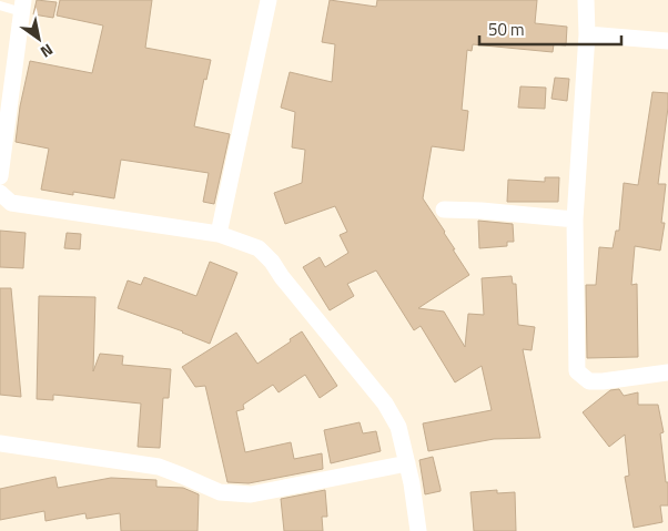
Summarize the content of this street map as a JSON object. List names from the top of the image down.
{
  "scale_bar": "50 m",
  "north": "bottom right"
}
